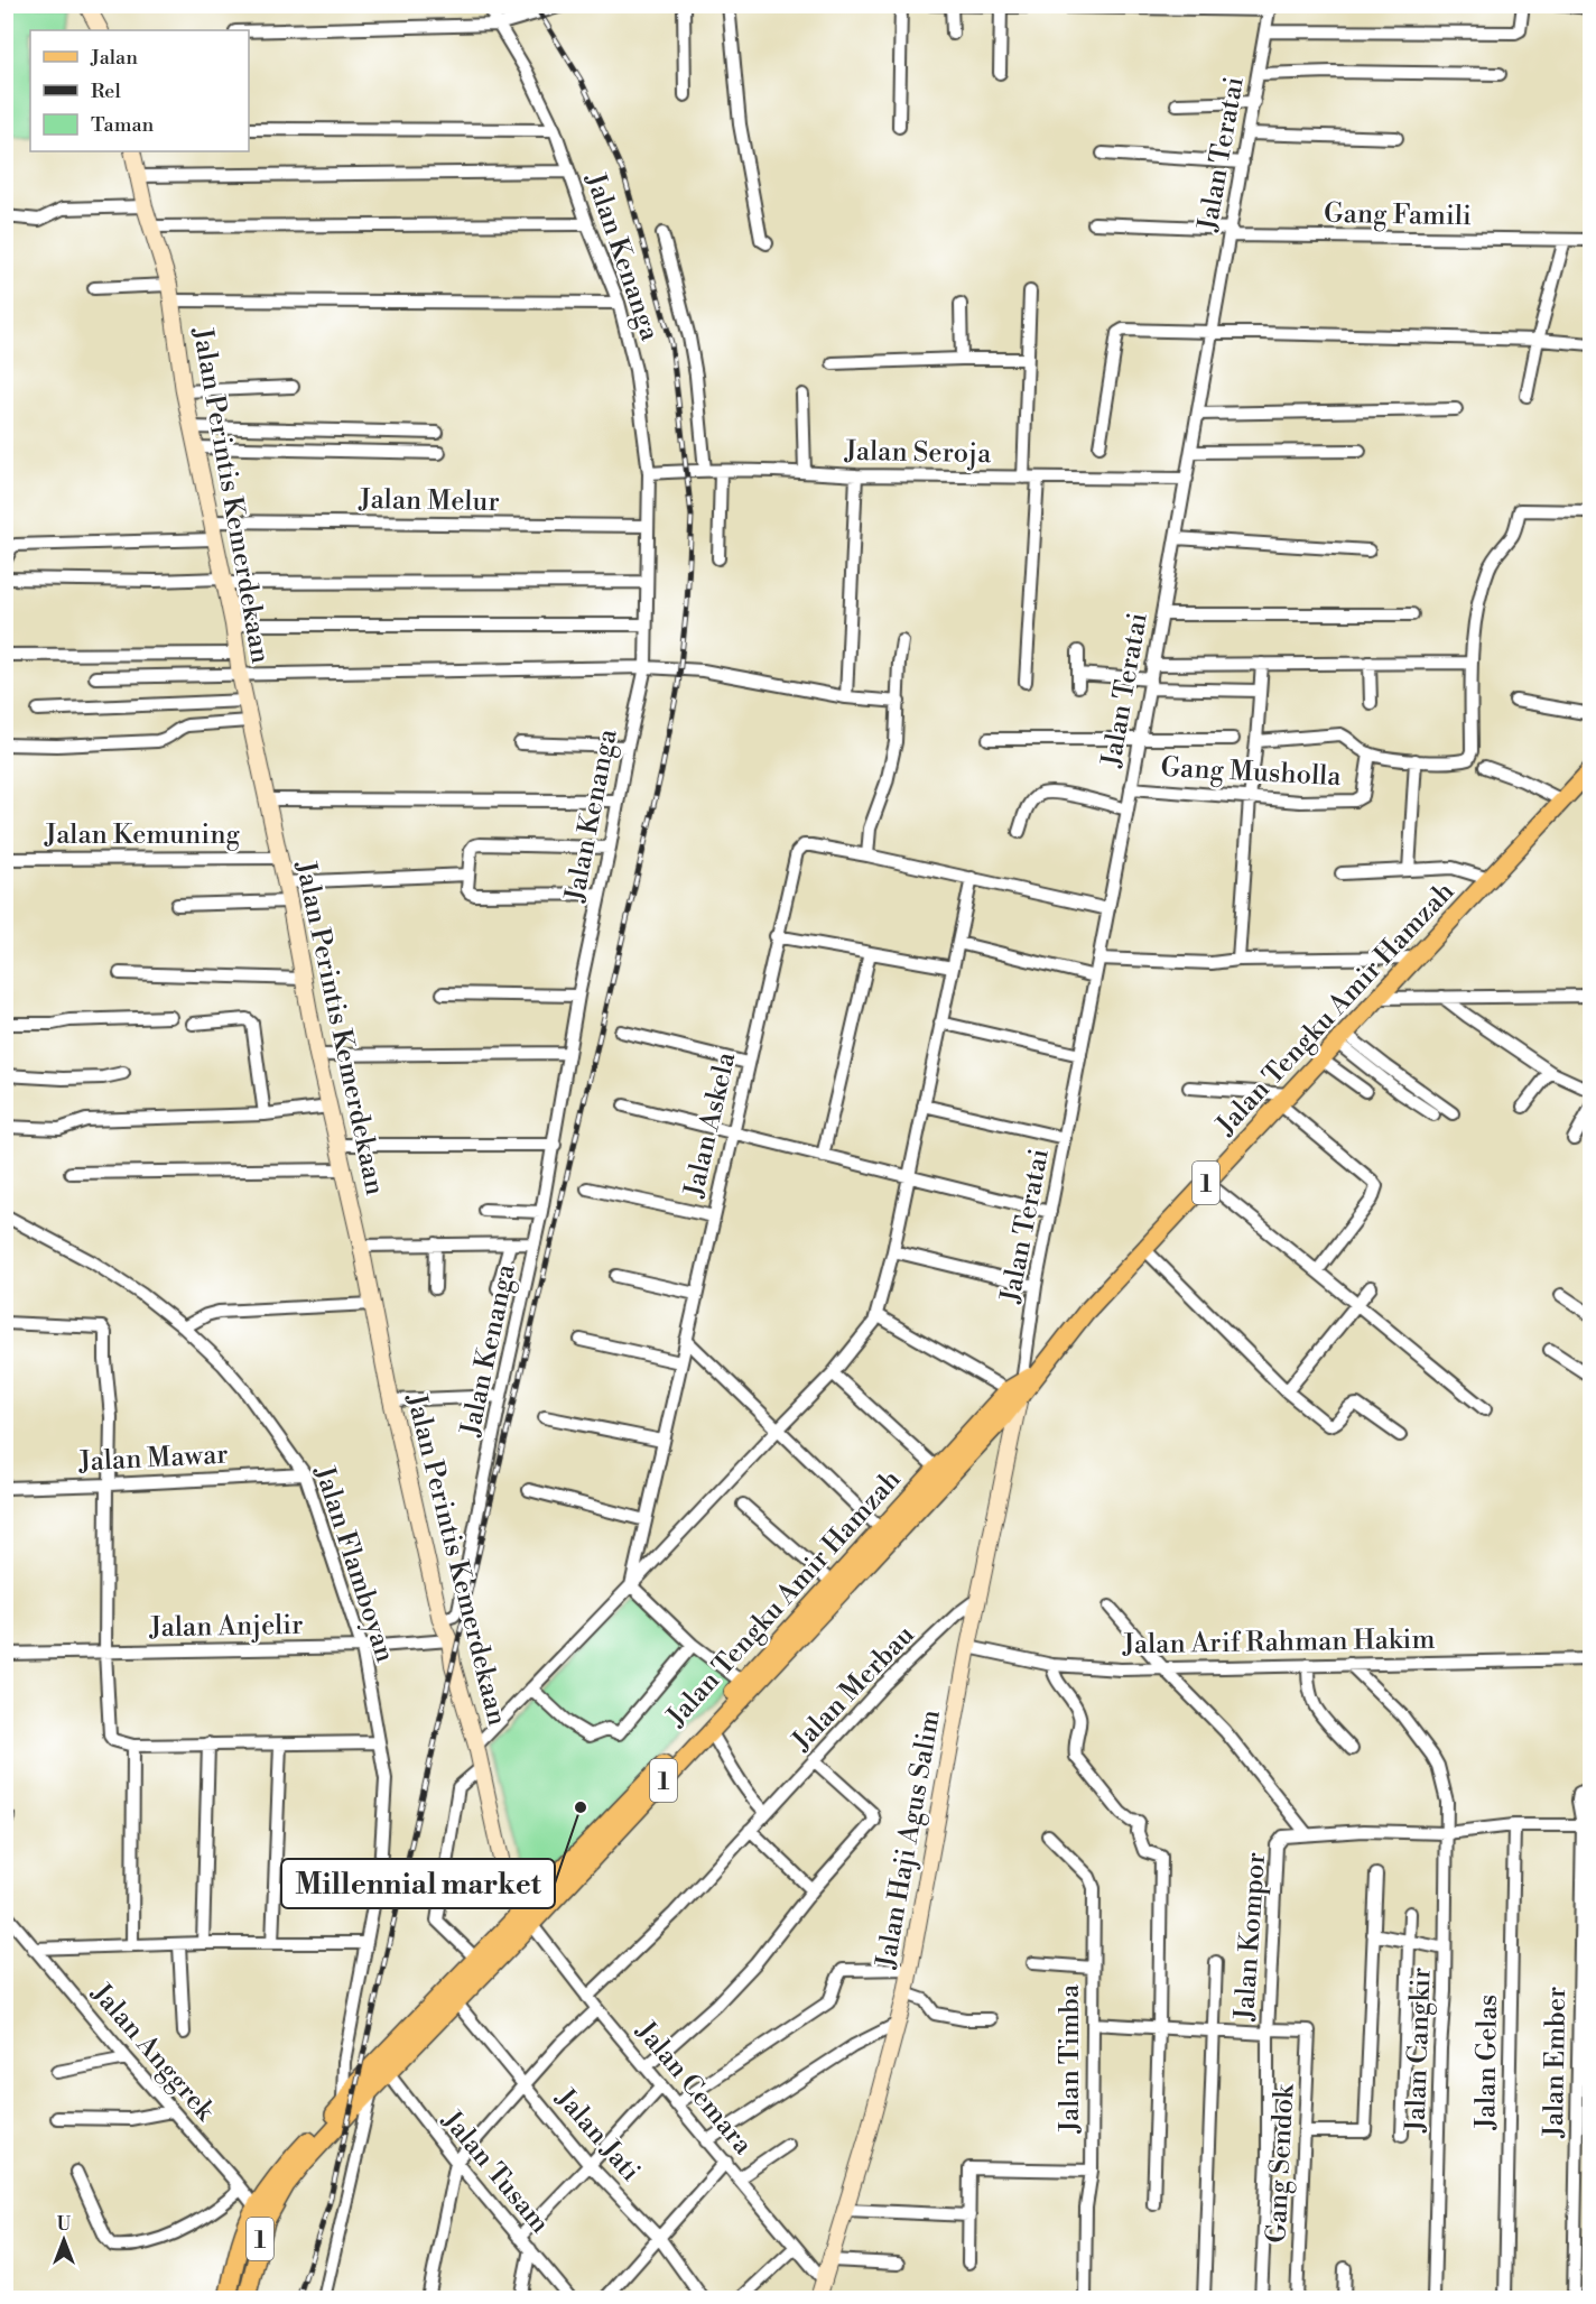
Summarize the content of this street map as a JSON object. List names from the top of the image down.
{
  "streets": {
    "main road": ["Jalan Tengku Amir Hamzah", "1"],
    "street": [
      "Jalan Teratai",
      "Gang Famili",
      "Jalan Kenanga",
      "Jalan Seroja",
      "Jalan Perintis Kemerdekaan",
      "Jalan Melur",
      "Gang Musholla",
      "Jalan Kemuning",
      "Jalan Askela",
      "Jalan Mawar",
      "Jalan Flamboyan",
      "Jalan Anjelir",
      "Jalan Arif Rahman Hakim",
      "Jalan Merbau",
      "Jalan Haji Agus Salim",
      "Jalan Kompor",
      "Jalan Cangkir",
      "Jalan Anggrek",
      "Jalan Timba",
      "Jalan Gelas",
      "Jalan Ember",
      "Jalan Cemara",
      "Jalan Jati",
      "Gang Sendok",
      "Jalan Tusam"
    ]
  },
  "crossings": [
    ["Jalan Teratai", "Gang Famili"],
    ["Jalan Teratai", "Jalan Seroja"],
    ["Jalan Teratai", "Gang Musholla"],
    ["Jalan Teratai", "Jalan Tengku Amir Hamzah"],
    ["Jalan Teratai", "Jalan Askela"],
    ["Jalan Teratai", "Jalan Haji Agus Salim"],
    ["Jalan Kenanga", "Jalan Seroja"],
    ["Jalan Kenanga", "Jalan Perintis Kemerdekaan"],
    ["Jalan Kenanga", "Jalan Melur"],
    ["Jalan Perintis Kemerdekaan", "Jalan Melur"],
    ["Jalan Perintis Kemerdekaan", "Jalan Kemuning"],
    ["Jalan Perintis Kemerdekaan", "Jalan Tengku Amir Hamzah"],
    ["Jalan Perintis Kemerdekaan", "Jalan Anjelir"],
    ["Jalan Perintis Kemerdekaan", "Jalan Cemara"],
    ["Jalan Tengku Amir Hamzah", "Jalan Flamboyan"],
    ["Jalan Tengku Amir Hamzah", "Jalan Haji Agus Salim"],
    ["Jalan Tengku Amir Hamzah", "Jalan Anggrek"],
    ["Jalan Tengku Amir Hamzah", "Jalan Cemara"],
    ["Jalan Tengku Amir Hamzah", "Jalan Jati"],
    ["Jalan Tengku Amir Hamzah", "Jalan Tusam"],
    ["Jalan Mawar", "Jalan Flamboyan"],
    ["Jalan Flamboyan", "Jalan Anjelir"],
    ["Jalan Arif Rahman Hakim", "Jalan Haji Agus Salim"],
    ["Jalan Arif Rahman Hakim", "Jalan Cangkir"],
    ["Jalan Merbau", "Jalan Haji Agus Salim"],
    ["Jalan Merbau", "Jalan Cemara"],
    ["Jalan Haji Agus Salim", "Jalan Cemara"],
    ["Jalan Kompor", "Jalan Cangkir"],
    ["Jalan Kompor", "Jalan Gelas"],
    ["Jalan Kompor", "Jalan Ember"],
    ["Jalan Kompor", "Gang Sendok"]
  ],
  "places": ["Millennial market"],
  "legend": ["Jalan", "Rel", "Taman"],
  "north": "top"
}
